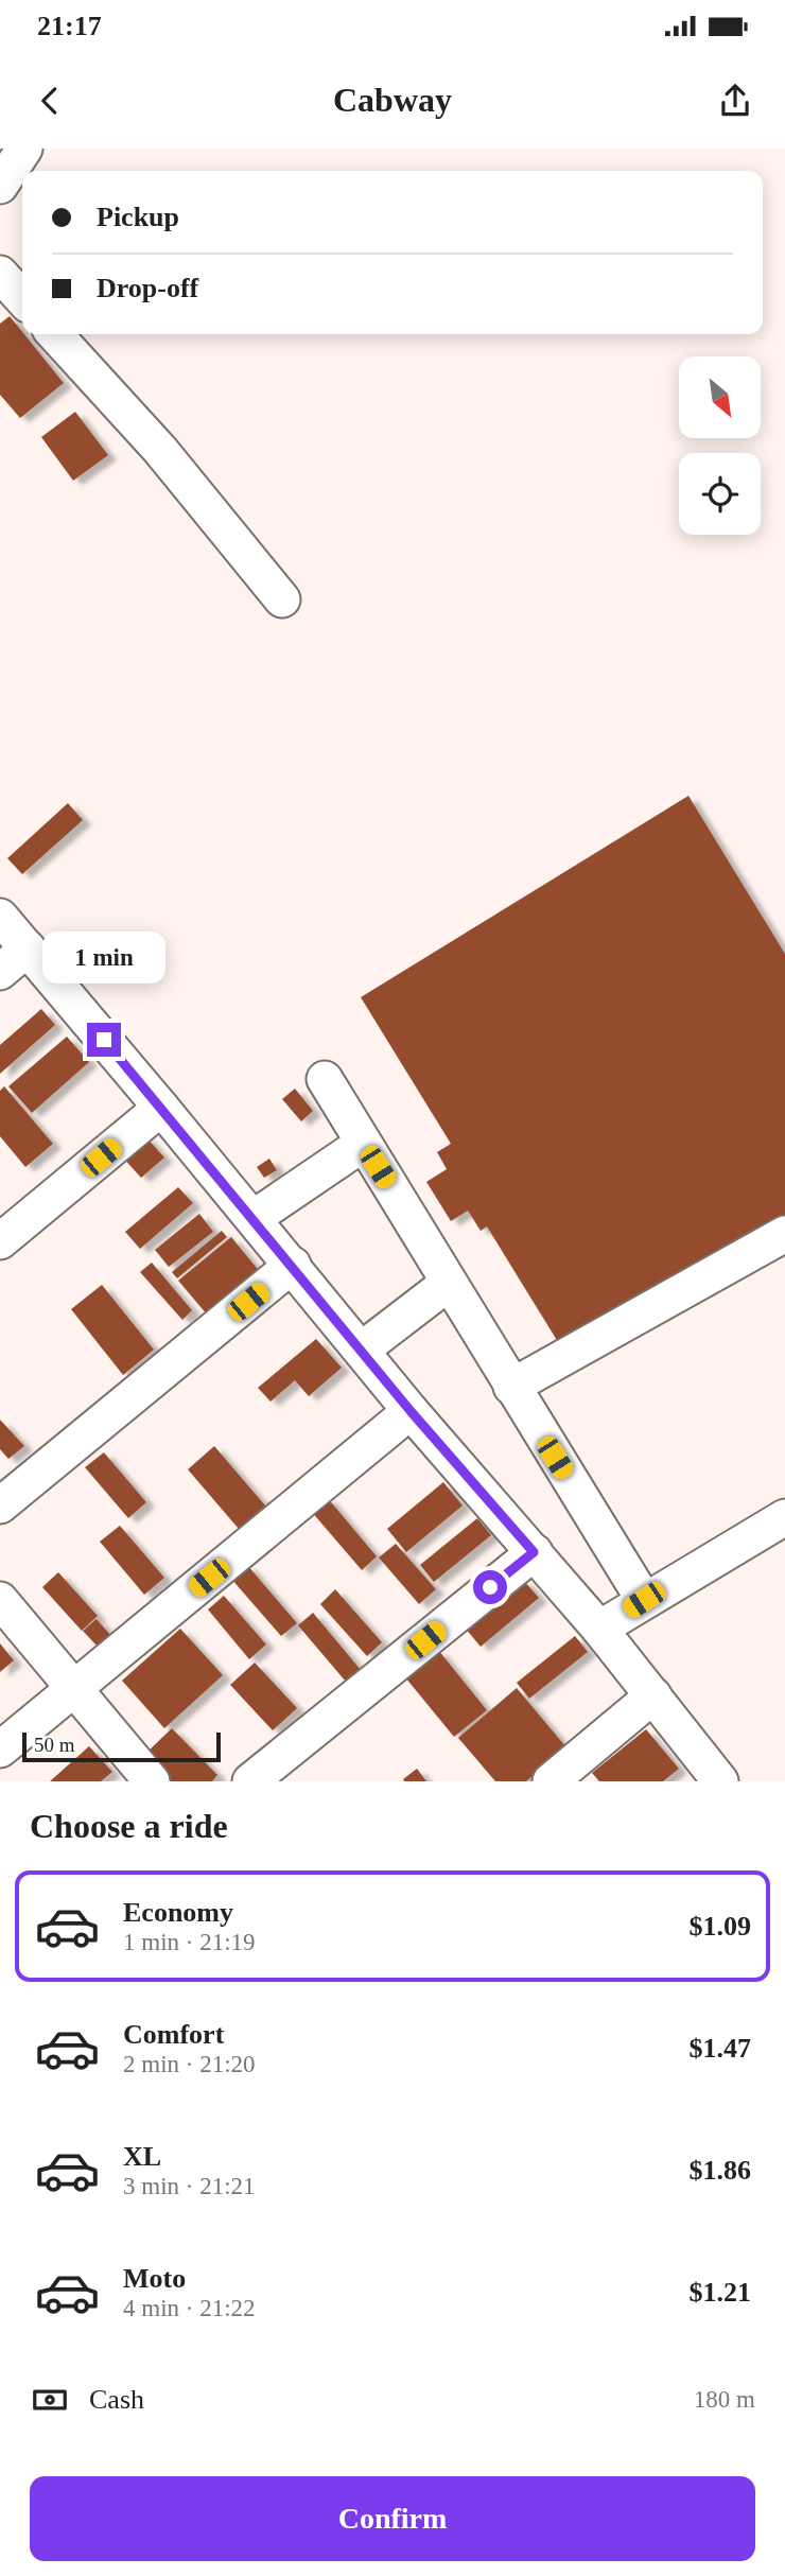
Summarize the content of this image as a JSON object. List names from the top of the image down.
{
  "scale_bar": "50 m",
  "north": "bottom right",
  "page": {
    "status": "21:17",
    "header": "Cabway",
    "banner": ["Pickup", "Drop-off"],
    "bubble": "1 min",
    "scale": "50 m",
    "heading": "Choose a ride",
    "list": [
      {
        "name": "Economy",
        "note": "1 min · 21:19",
        "value": "$1.09"
      },
      {
        "name": "Comfort",
        "note": "2 min · 21:20",
        "value": "$1.47"
      },
      {
        "name": "XL",
        "note": "3 min · 21:21",
        "value": "$1.86"
      },
      {
        "name": "Moto",
        "note": "4 min · 21:22",
        "value": "$1.21"
      }
    ],
    "pay": ["Cash", "180 m"],
    "buttons": "Confirm"
  }
}
